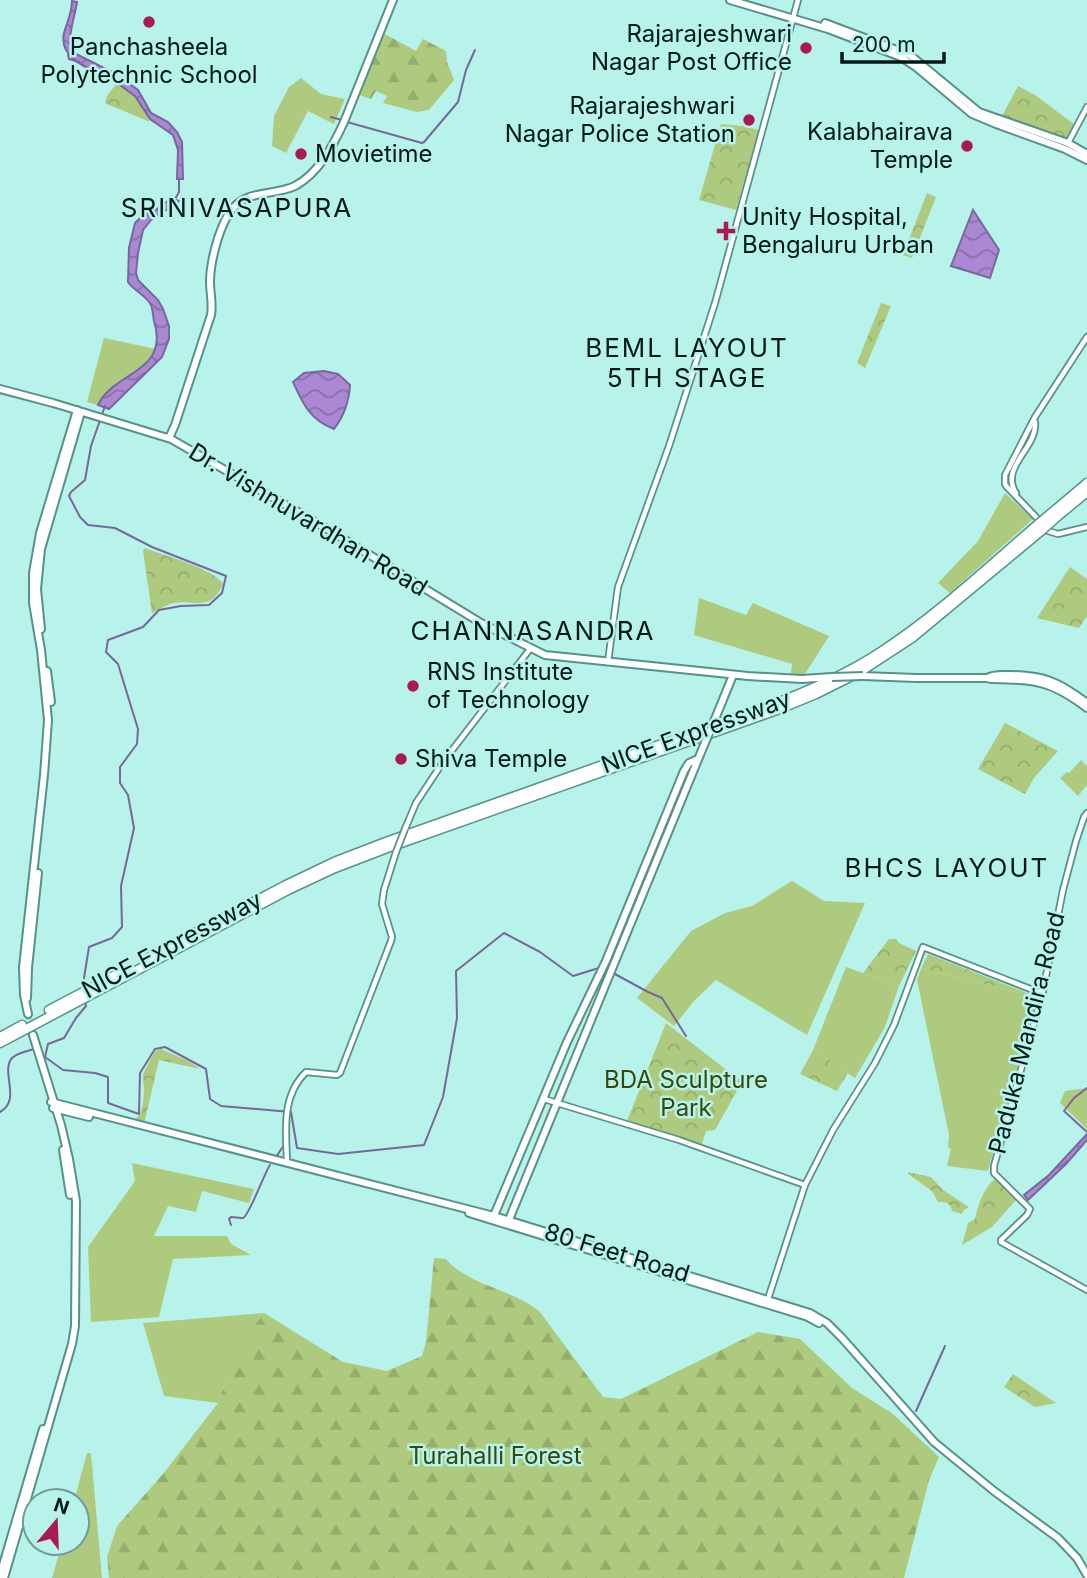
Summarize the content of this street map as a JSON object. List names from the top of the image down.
{
  "streets": {
    "highway": ["NICE Expressway"],
    "main road": ["Dr. Vishnuvardhan Road", "80 Feet Road"],
    "street": ["Paduka Mandira Road"]
  },
  "districts": [
    "SRINIVASAPURA",
    "BEML LAYOUT 5TH STAGE",
    "CHANNASANDRA",
    "BHCS LAYOUT"
  ],
  "parks": ["BDA Sculpture Park", "Turahalli Forest"],
  "places": {
    "other": [
      "Panchasheela Polytechnic School",
      "Rajarajeshwari Nagar Post Office",
      "Rajarajeshwari Nagar Police Station",
      "Kalabhairava Temple",
      "Movietime",
      "RNS Institute of Technology",
      "Shiva Temple"
    ],
    "health": ["Unity Hospital, Bengaluru Urban"]
  },
  "scale_bar": "200 m",
  "north": "top"
}
